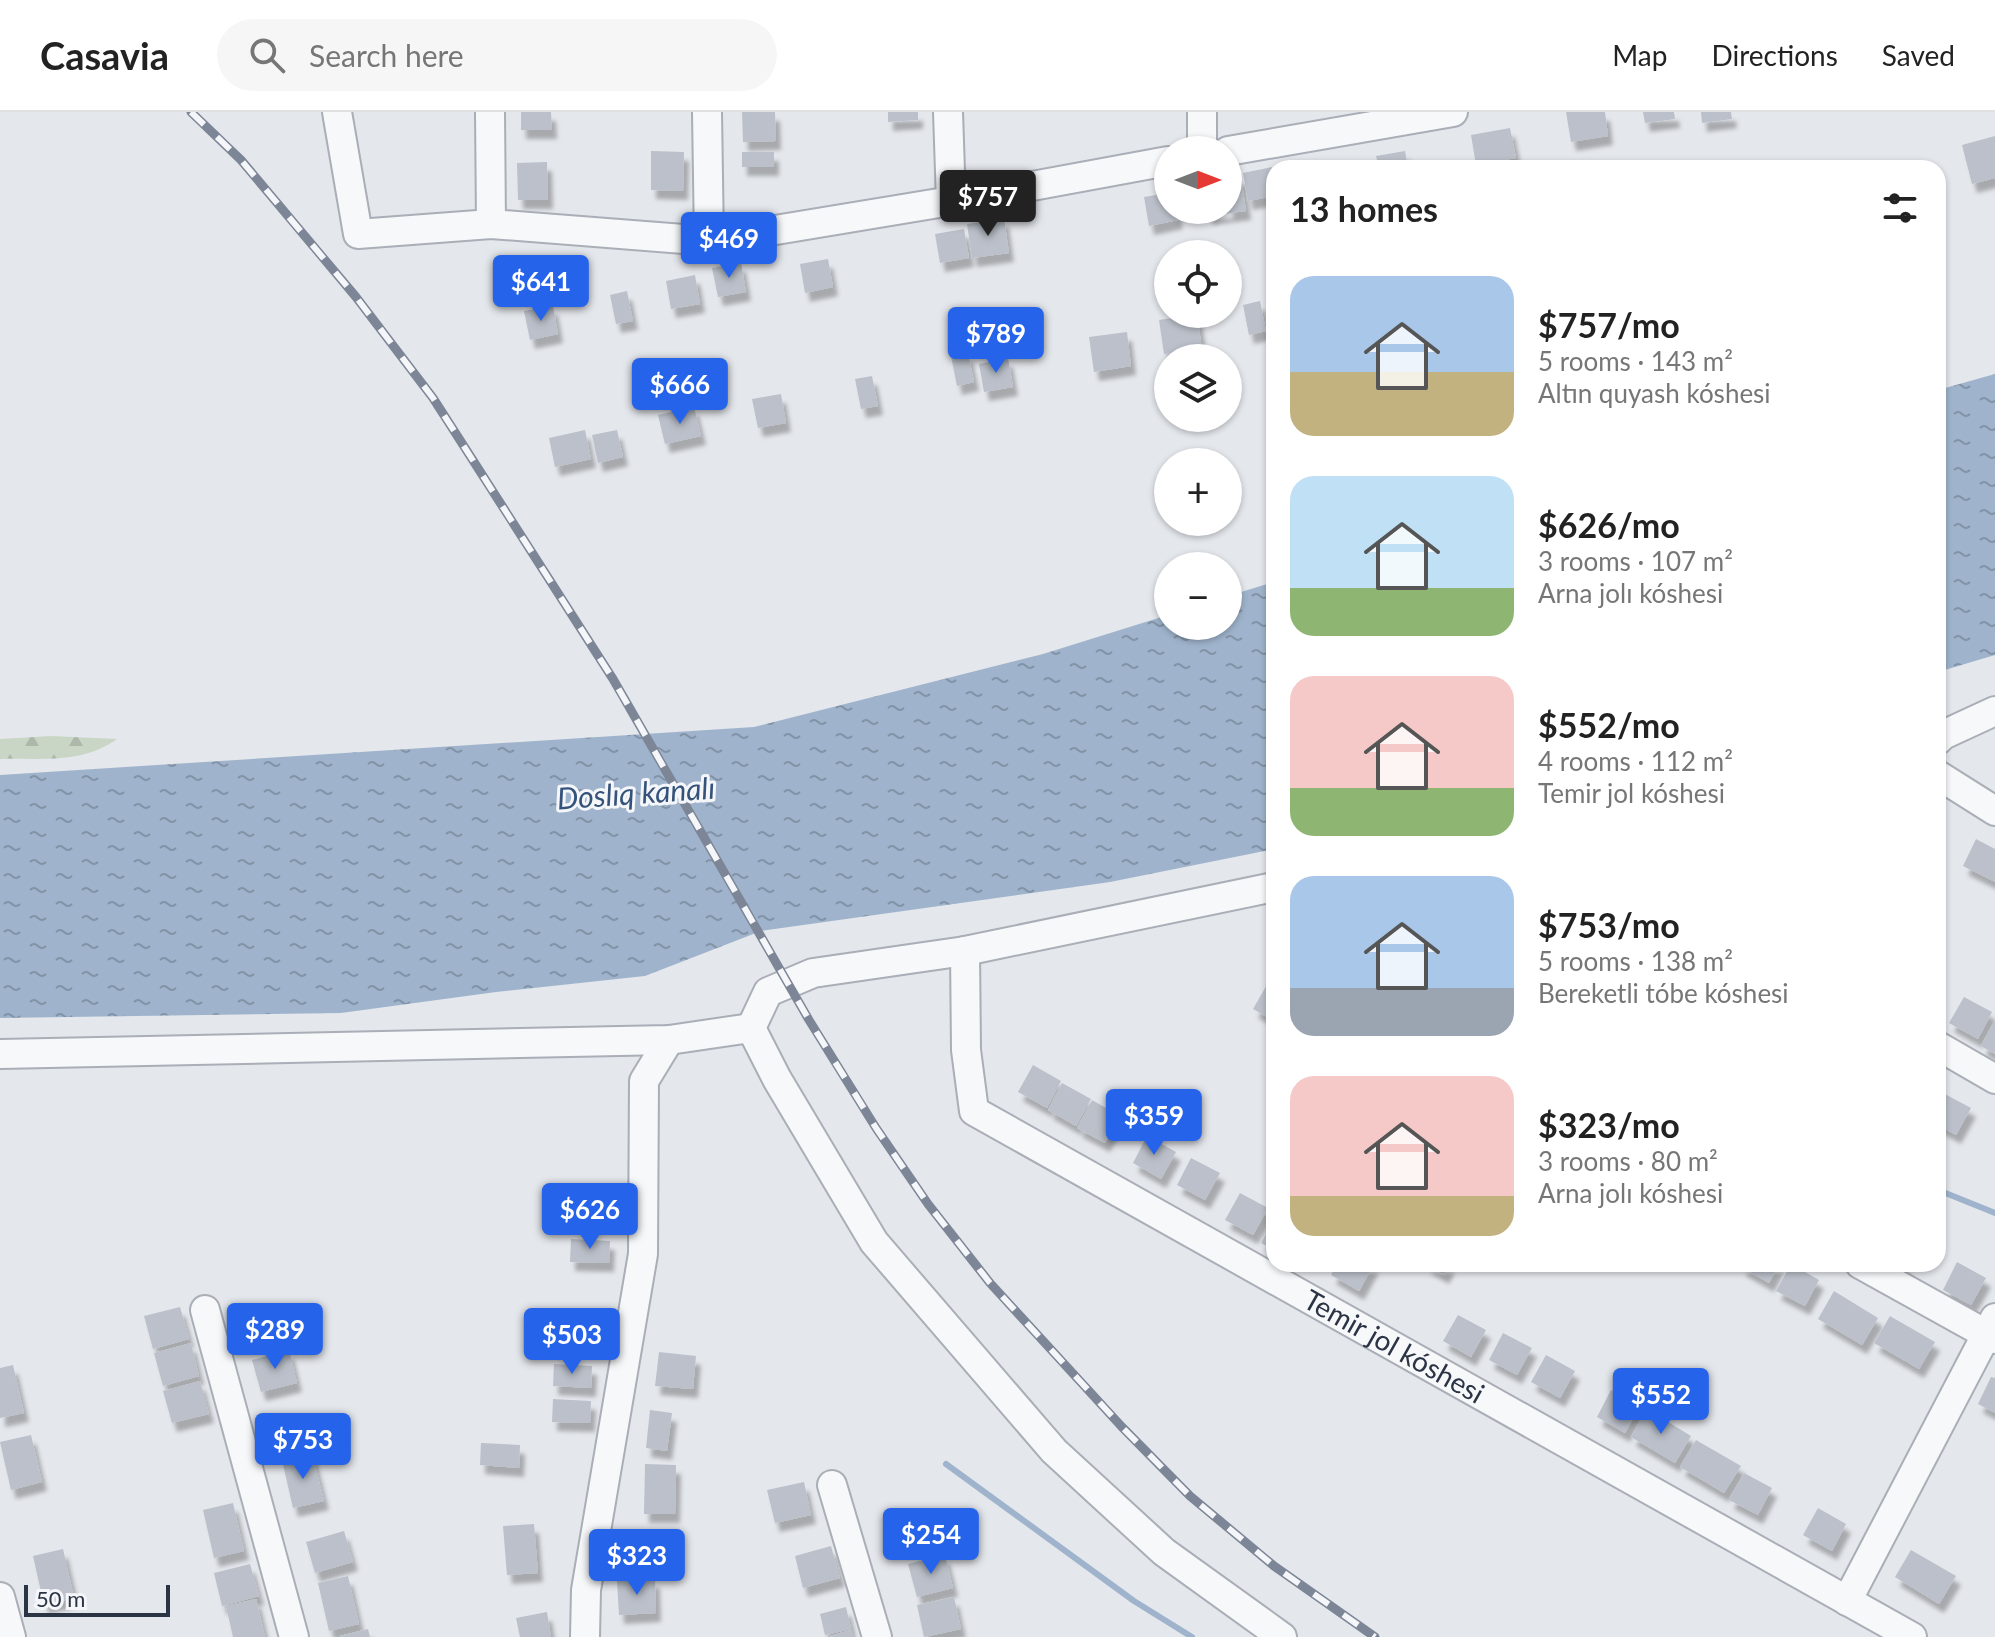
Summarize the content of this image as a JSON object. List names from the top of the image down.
{
  "streets": {
    "street": ["Temir jol kóshesi"]
  },
  "water": ["Doslıq kanalı"],
  "scale_bar": "50 m",
  "north": "right",
  "page": {
    "header": "Casavia",
    "search": "Search here",
    "nav": ["Map", "Directions", "Saved"],
    "map_buttons": ["+", "−"],
    "heading": "13 homes",
    "price": [
      "$757",
      "$469",
      "$641",
      "$789",
      "$666",
      "$359",
      "$626",
      "$289",
      "$503",
      "$552",
      "$753",
      "$254",
      "$323"
    ],
    "list": [
      {
        "name": "$757/mo",
        "note": "5 rooms · 143 m² · Altın quyash kóshesi"
      },
      {
        "name": "$626/mo",
        "note": "3 rooms · 107 m² · Arna jolı kóshesi"
      },
      {
        "name": "$552/mo",
        "note": "4 rooms · 112 m² · Temir jol kóshesi"
      },
      {
        "name": "$753/mo",
        "note": "5 rooms · 138 m² · Bereketli tóbe kóshesi"
      },
      {
        "name": "$323/mo",
        "note": "3 rooms · 80 m² · Arna jolı kóshesi"
      }
    ],
    "scale": "50 m"
  }
}
